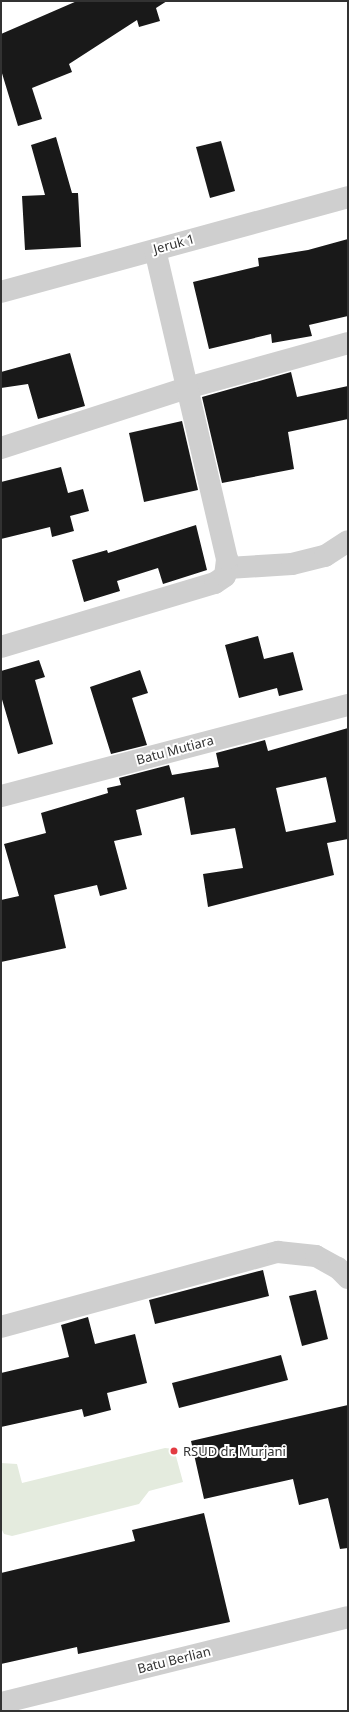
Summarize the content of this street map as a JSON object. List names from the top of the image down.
{
  "streets": {
    "street": ["Jeruk 1", "Batu Mutiara", "Batu Berlian"]
  },
  "places": ["RSUD dr. Murjani"]
}
